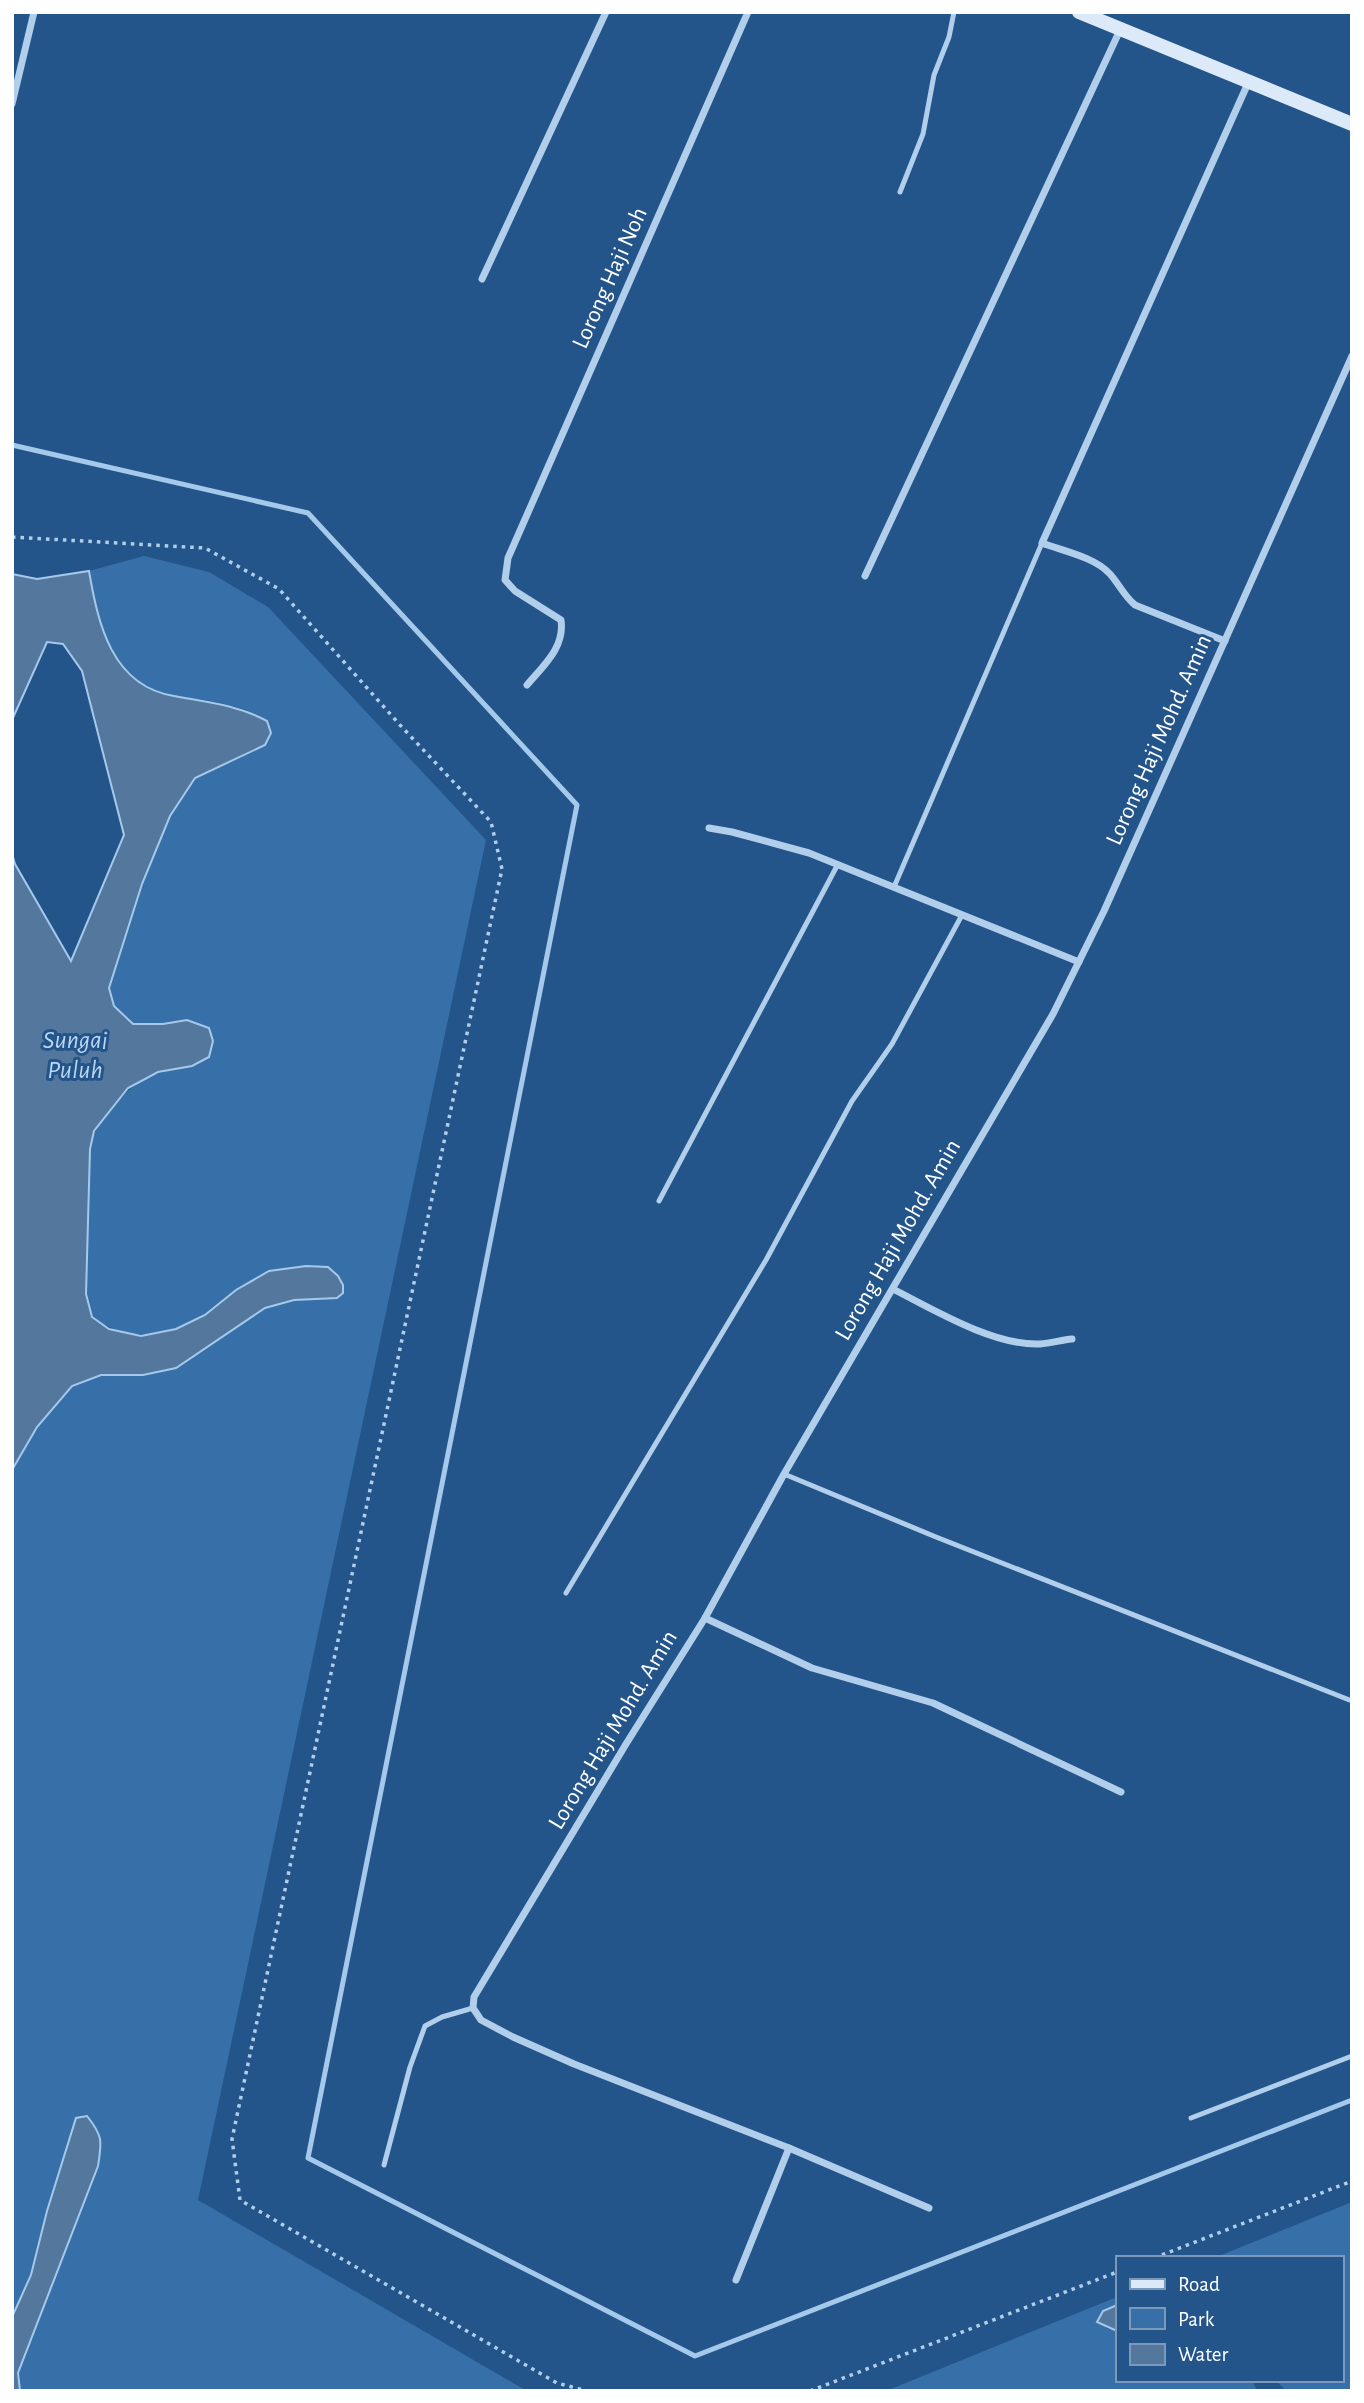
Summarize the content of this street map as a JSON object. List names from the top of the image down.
{
  "streets": {
    "street": ["Lorong Haji Noh", "Lorong Haji Mohd. Amin"]
  },
  "water": ["Sungai Puluh"],
  "legend": ["Road", "Park", "Water"]
}
